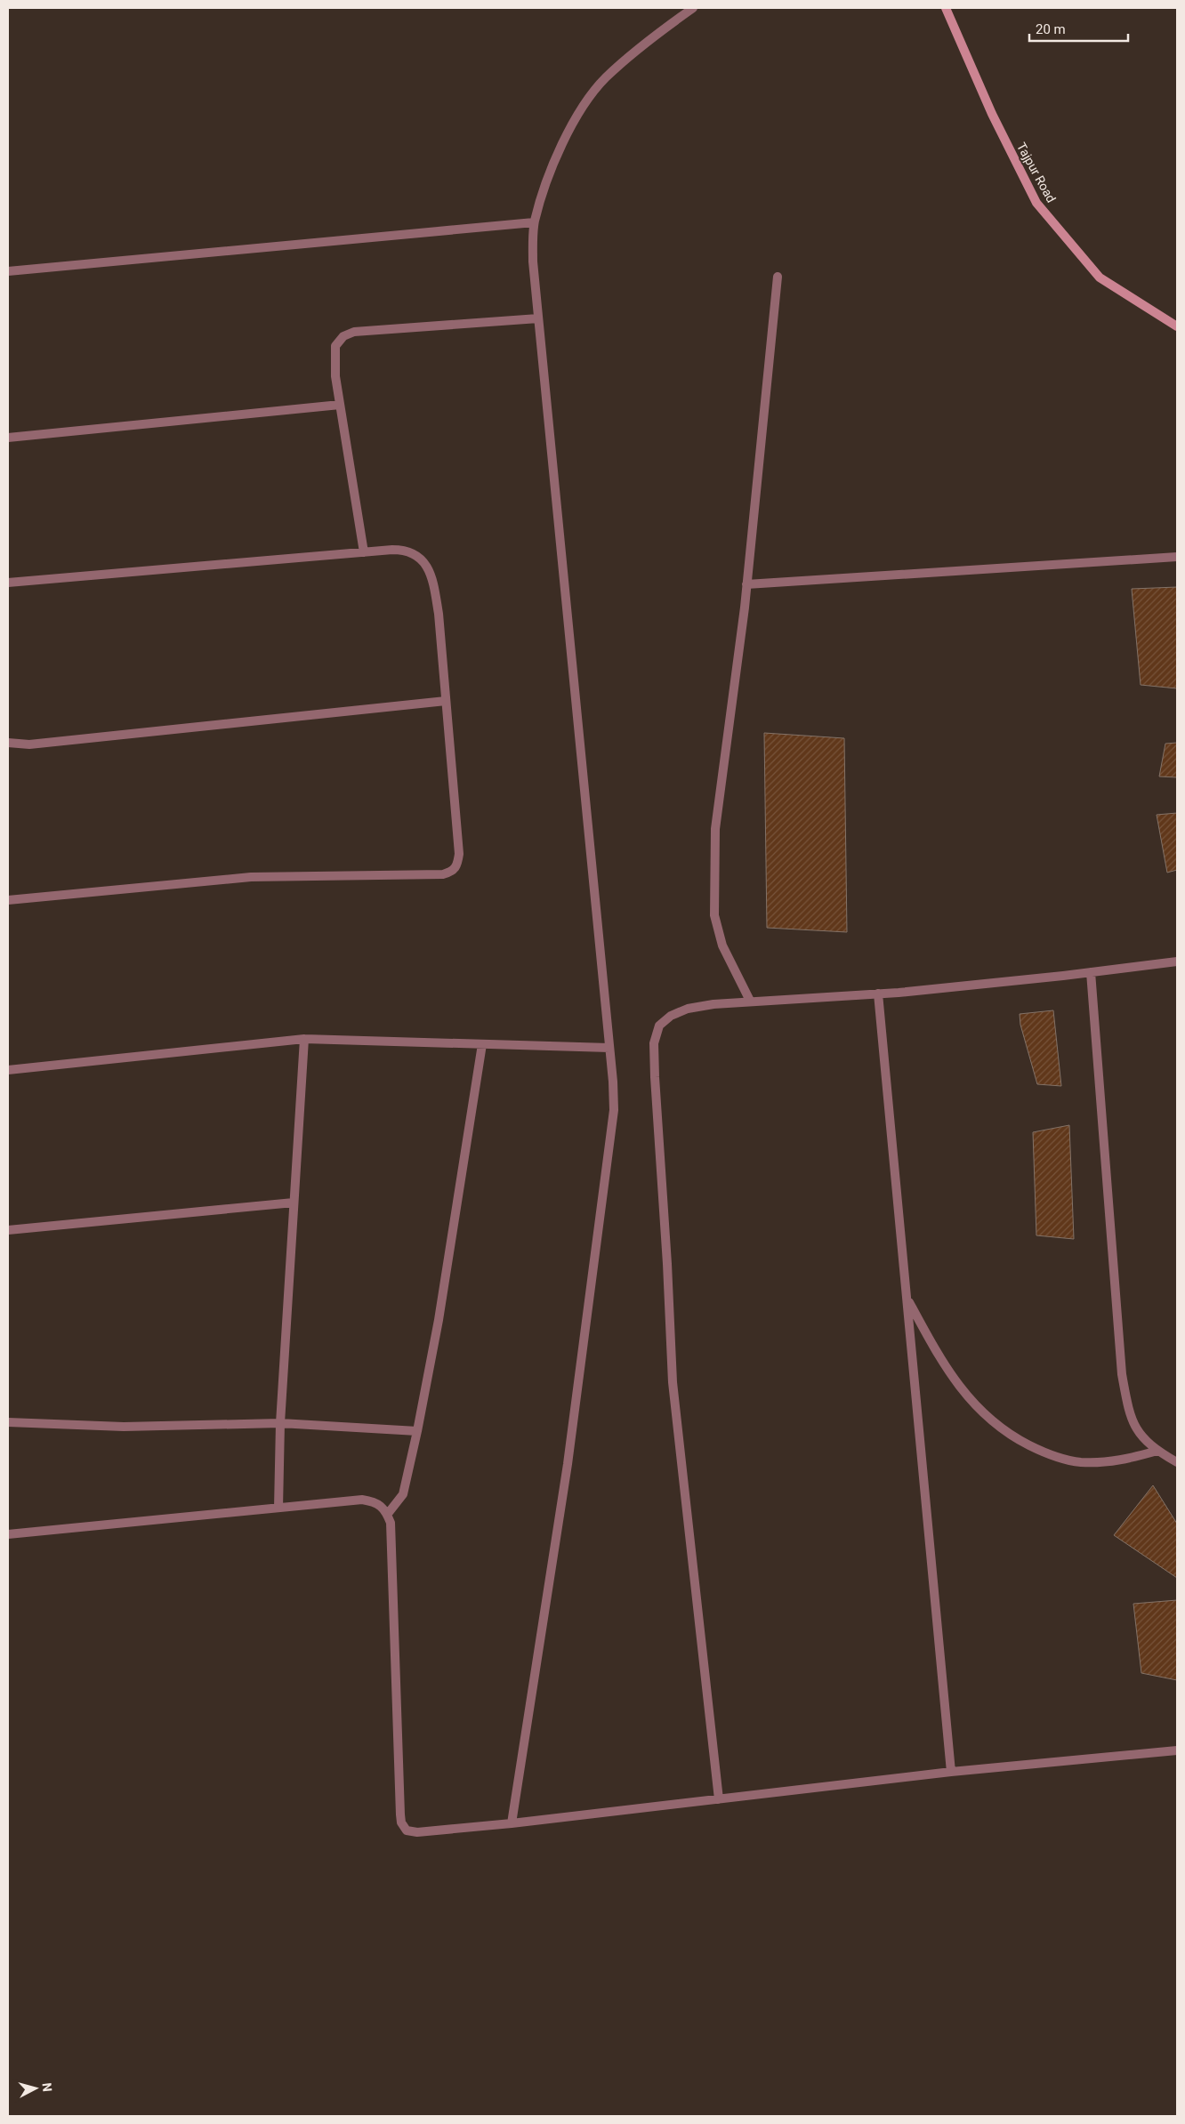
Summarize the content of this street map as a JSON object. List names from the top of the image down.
{
  "streets": {
    "main road": ["Tajpur Road"]
  },
  "scale_bar": "20 m",
  "north": "right"
}
